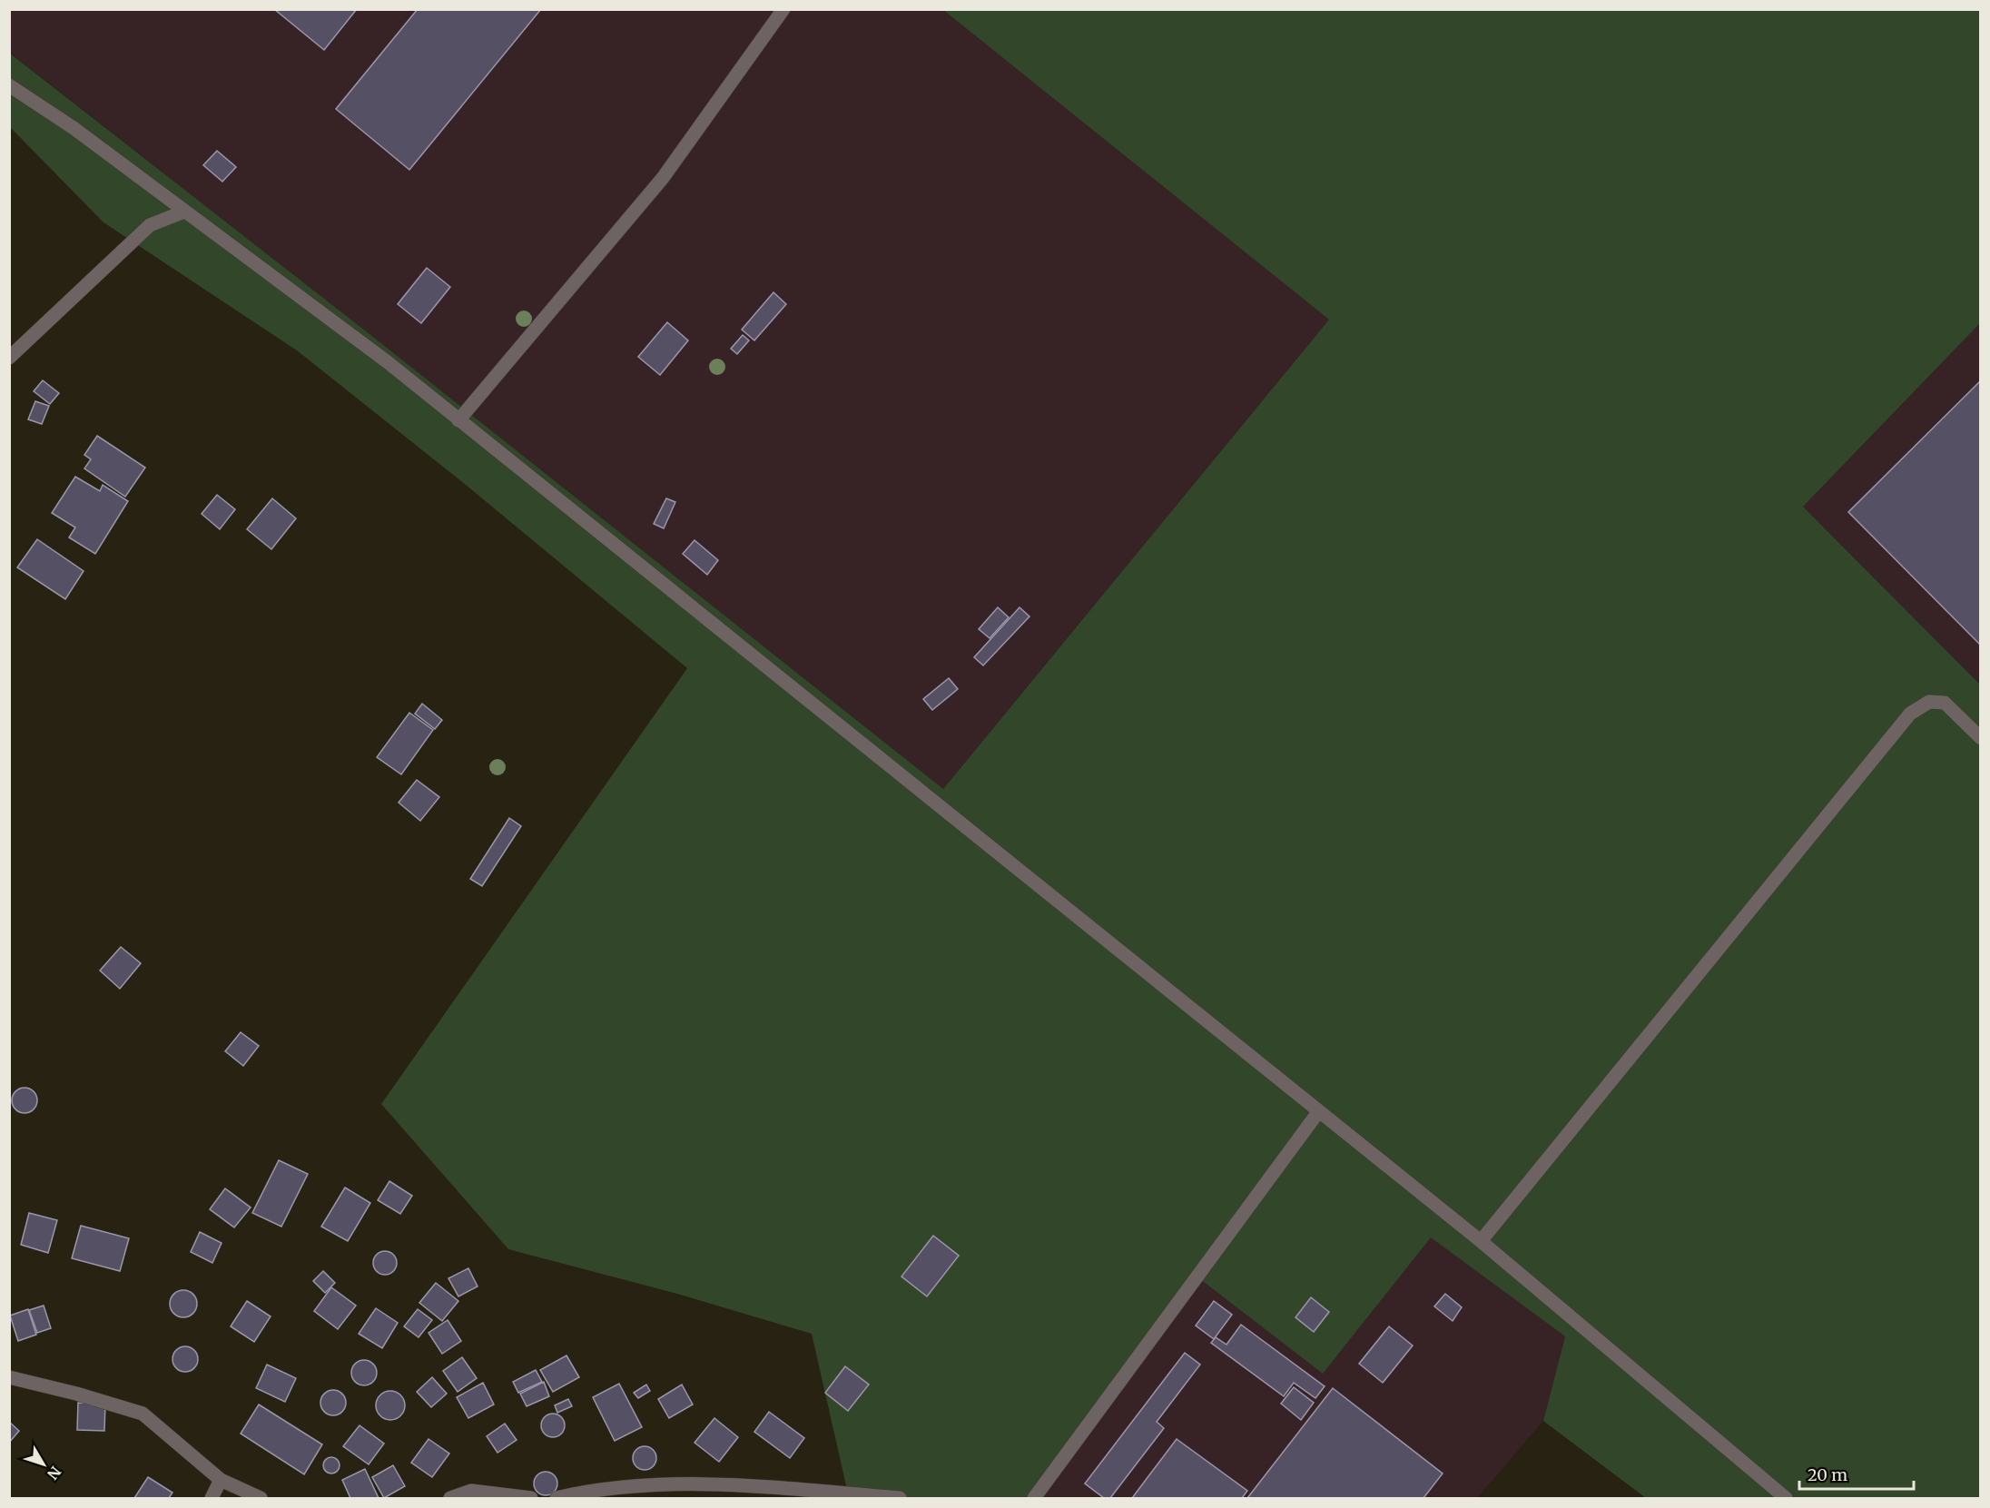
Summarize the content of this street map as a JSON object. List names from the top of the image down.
{
  "scale_bar": "20 m",
  "north": "bottom right"
}
